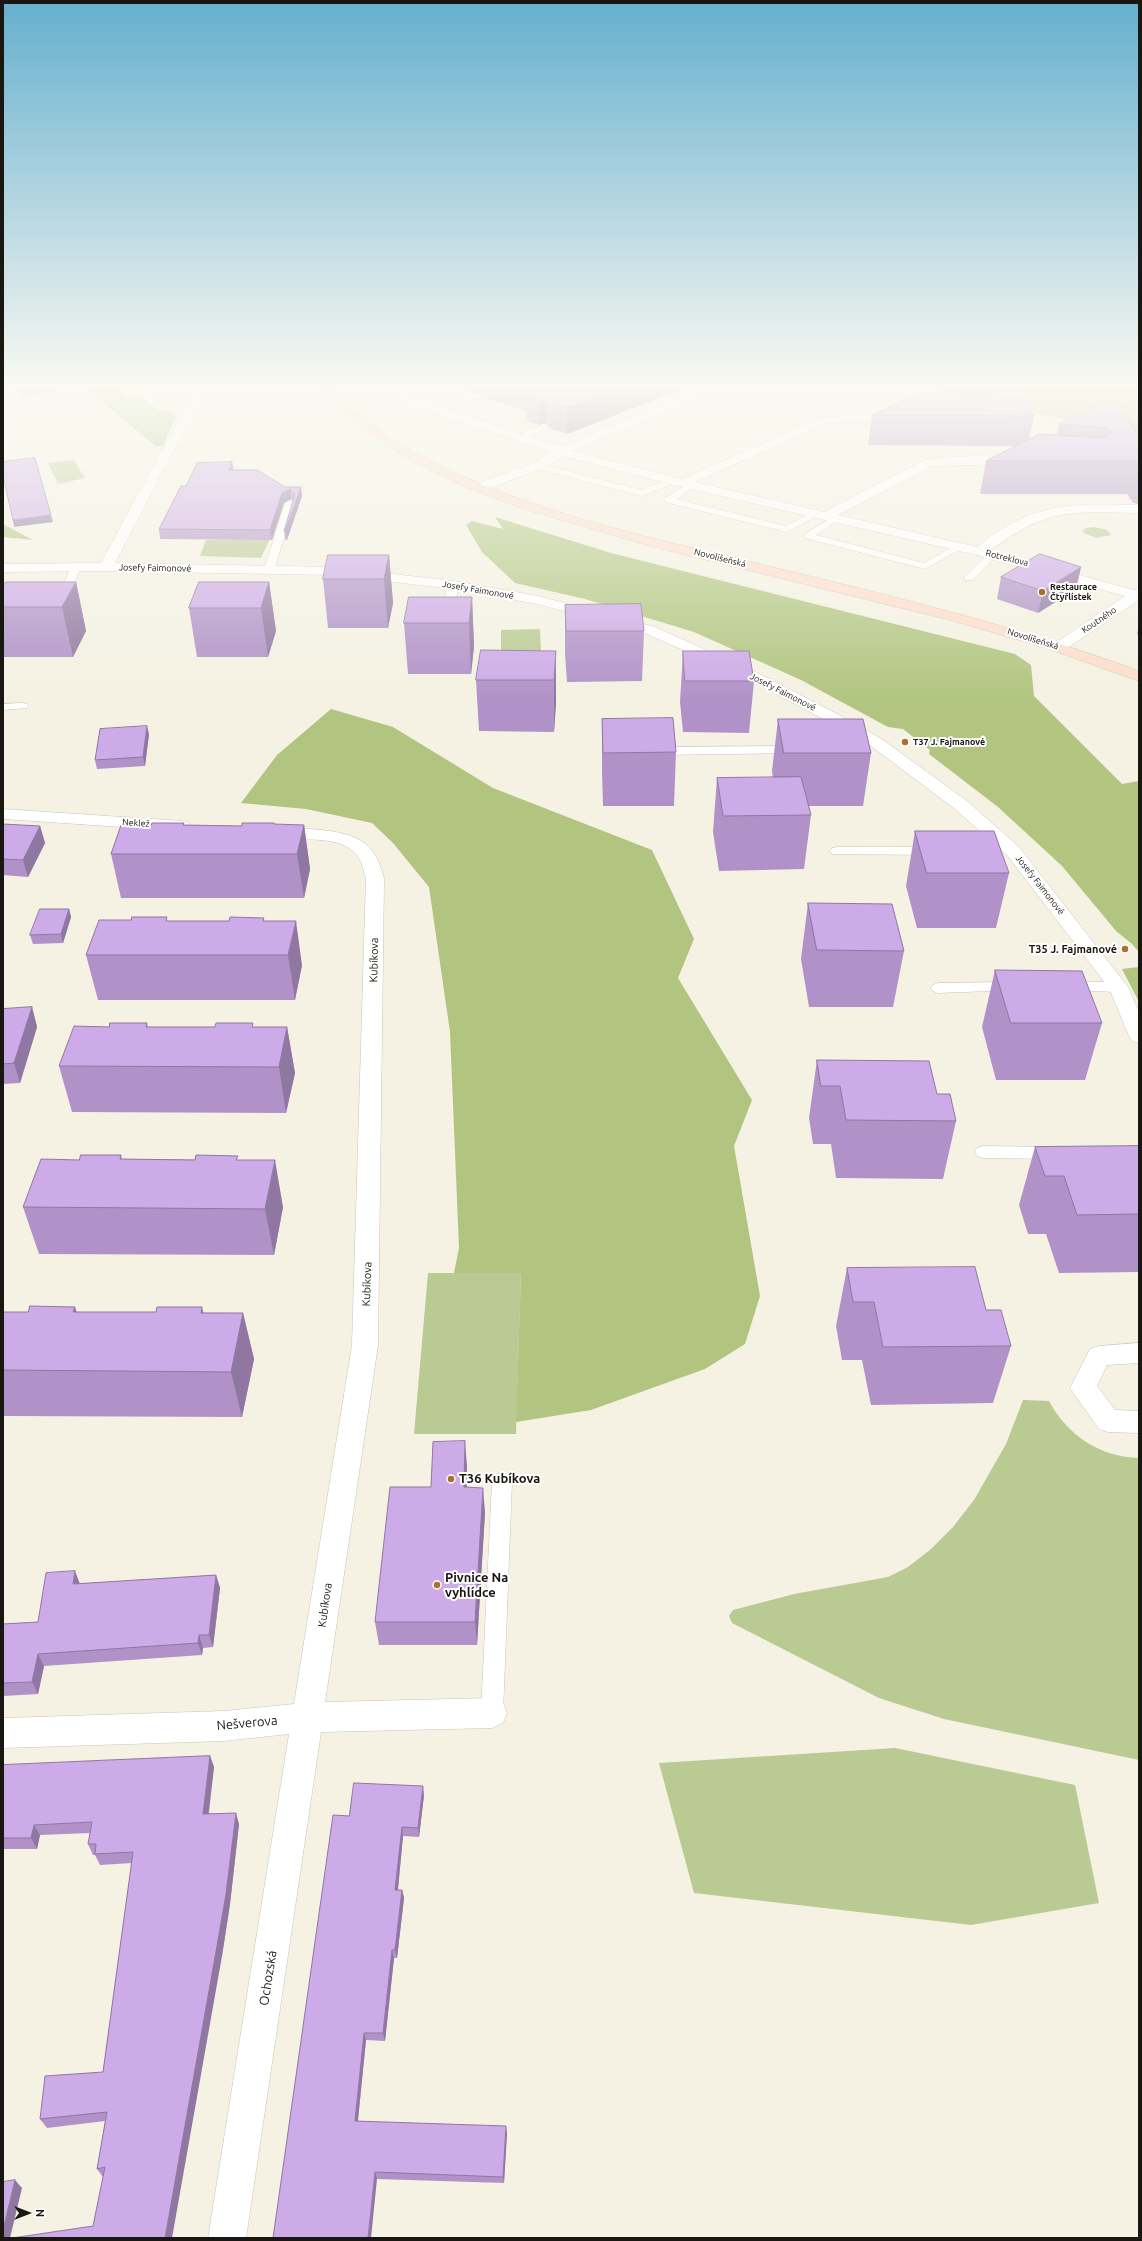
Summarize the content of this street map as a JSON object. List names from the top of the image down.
{
  "streets": {
    "street": [
      "Novolíšeňská",
      "Rotreklova",
      "Josefy Faimonové",
      "Koutného",
      "Neklež",
      "Kubíkova",
      "Nešverova",
      "Ochozská"
    ]
  },
  "crossings": [
    ["Novolíšeňská", "Koutného"],
    ["Rotreklova", "Koutného"],
    ["Kubíkova", "Nešverova"],
    ["Kubíkova", "Ochozská"],
    ["Nešverova", "Ochozská"]
  ],
  "places": [
    "Restaurace Čtyřlístek",
    "T37 J. Fajmanové",
    "T35 J. Fajmanové",
    "T36 Kubíkova",
    "Pivnice Na vyhlídce"
  ],
  "north": "right"
}
